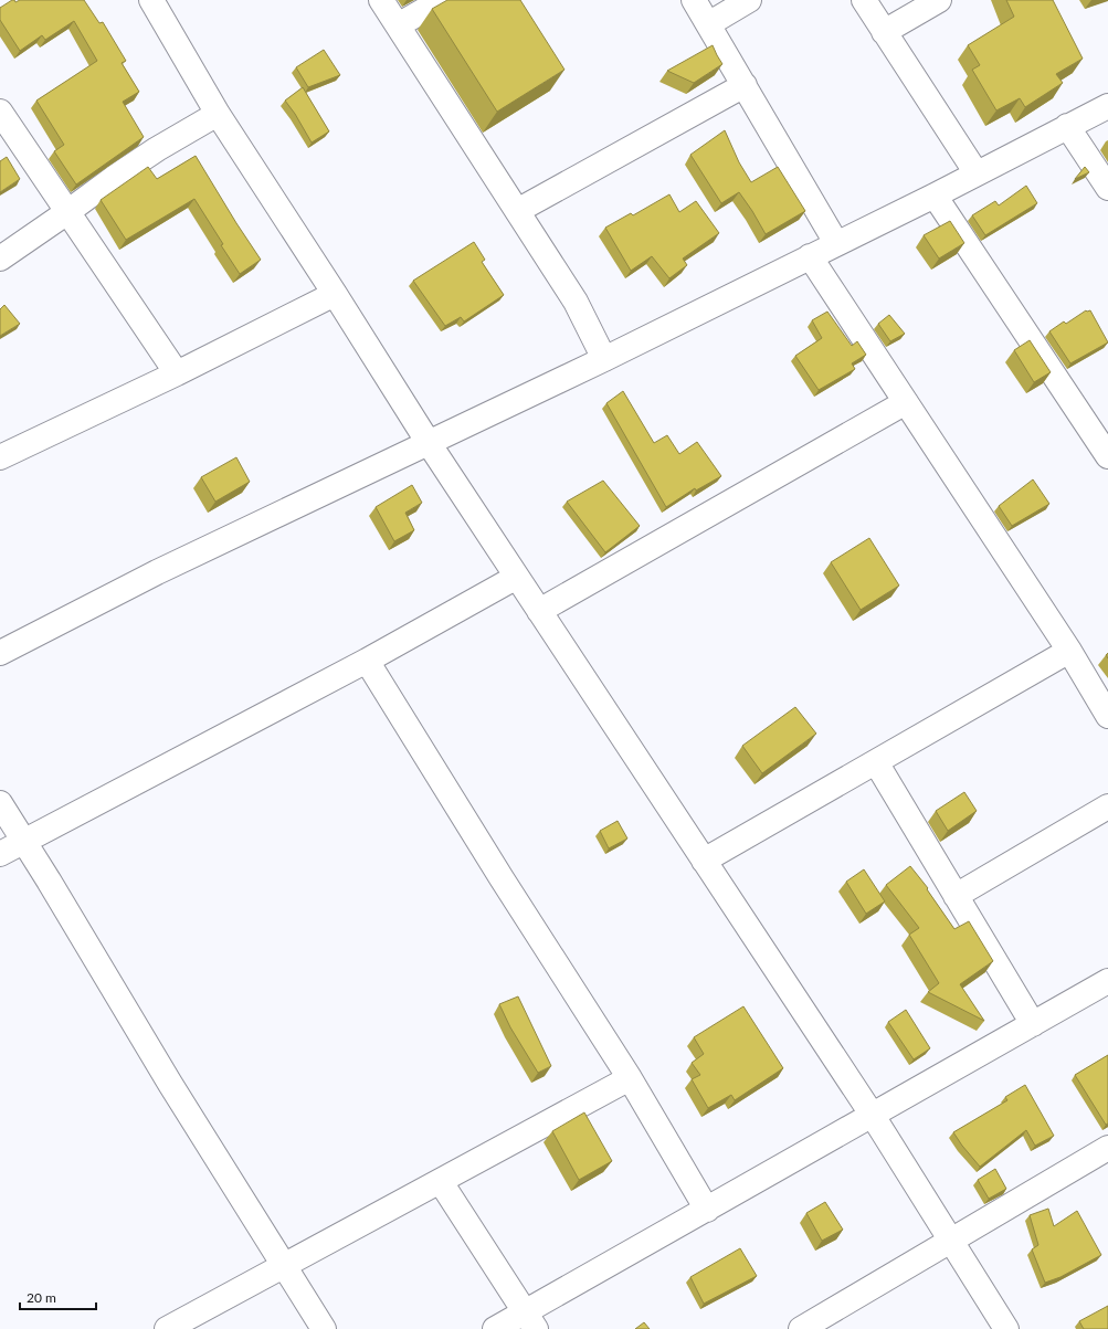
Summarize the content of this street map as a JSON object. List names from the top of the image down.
{
  "scale_bar": "20 m"
}
